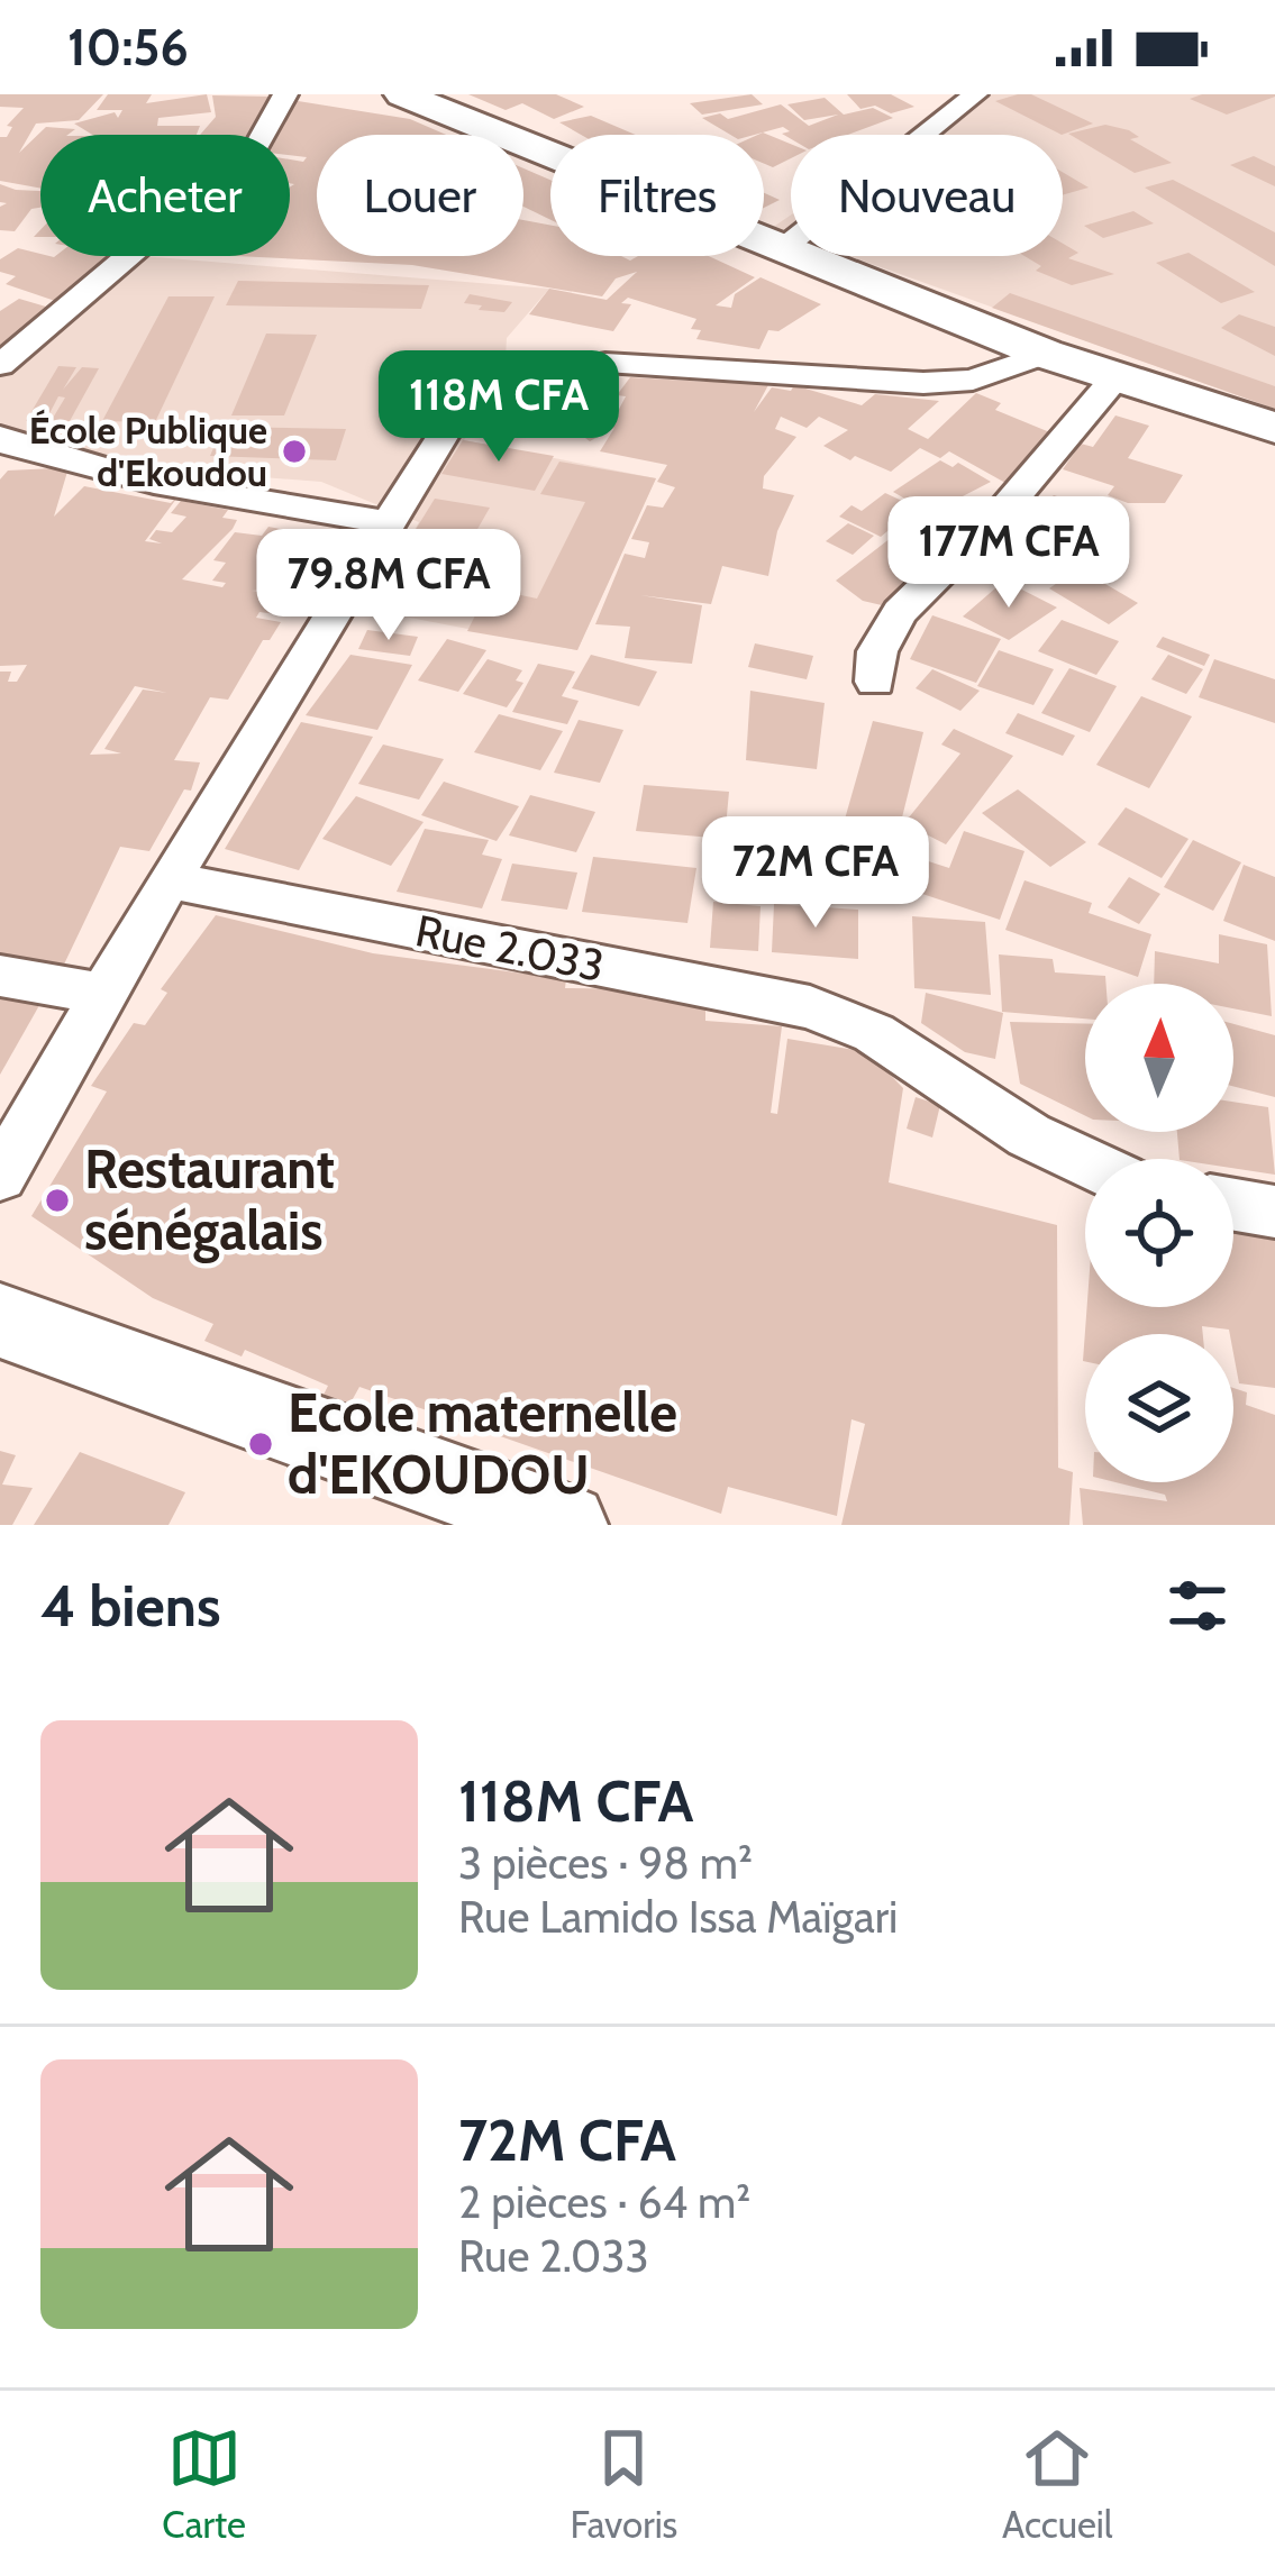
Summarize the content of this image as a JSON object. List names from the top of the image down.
{
  "streets": {
    "street": ["Rue 2.033"]
  },
  "places": ["École Publique d'Ekoudou", "Restaurant sénégalais", "Ecole maternelle d'EKOUDOU"],
  "north": "top",
  "page": {
    "status": "10:56",
    "chip": [
      "Acheter",
      "Louer",
      "Filtres",
      "Nouveau"
    ],
    "price": [
      "118M CFA",
      "177M CFA",
      "79.8M CFA",
      "72M CFA"
    ],
    "heading": "4 biens",
    "list": [
      {
        "name": "118M CFA",
        "note": "3 pièces · 98 m² · Rue Lamido Issa Maïgari"
      },
      {
        "name": "72M CFA",
        "note": "2 pièces · 64 m² · Rue 2.033"
      }
    ],
    "tabs": ["Carte", "Favoris", "Accueil"]
  }
}
